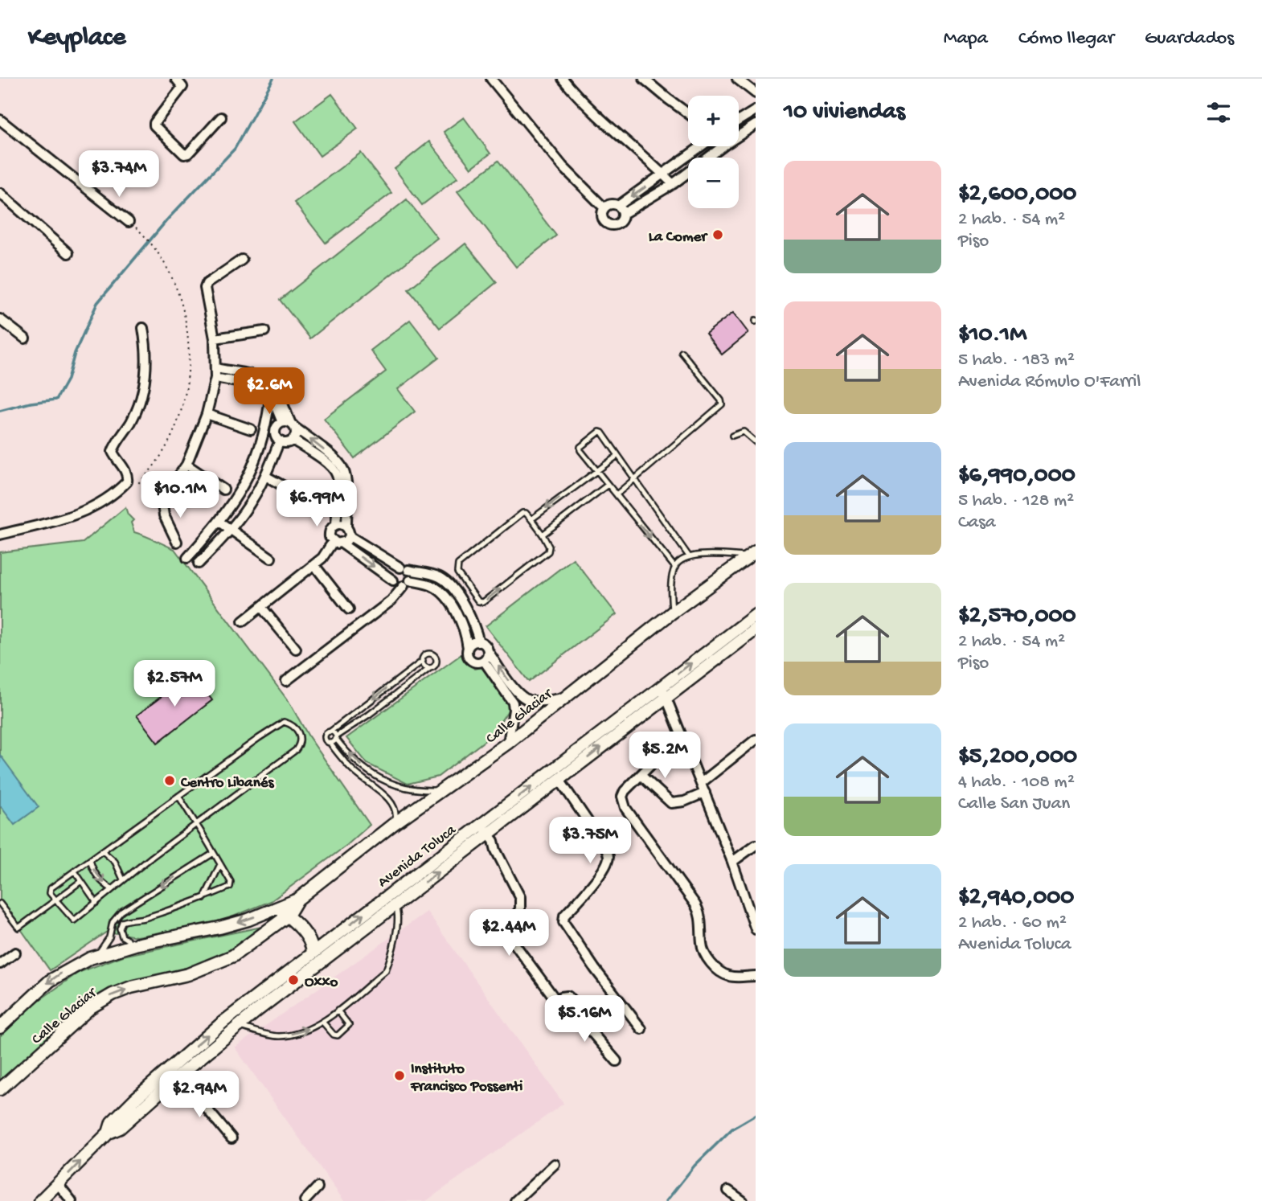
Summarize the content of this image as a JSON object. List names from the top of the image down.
{
  "streets": {
    "street": ["Calle Glaciar", "Avenida Toluca"]
  },
  "places": [
    "La Comer",
    "Centro Libanés",
    "Oxxo",
    "Instituto Francisco Possenti"
  ],
  "page": {
    "header": "Keyplace",
    "nav": ["Mapa", "Cómo llegar", "Guardados"],
    "heading": "10 viviendas",
    "map_buttons": ["+", "−"],
    "list": [
      {
        "name": "$2,600,000",
        "note": "2 hab. · 54 m² · Piso"
      },
      {
        "name": "$10.1M",
        "note": "5 hab. · 183 m² · Avenida Rómulo O'Farril"
      },
      {
        "name": "$6,990,000",
        "note": "5 hab. · 128 m² · Casa"
      },
      {
        "name": "$2,570,000",
        "note": "2 hab. · 54 m² · Piso"
      },
      {
        "name": "$5,200,000",
        "note": "4 hab. · 108 m² · Calle San Juan"
      },
      {
        "name": "$2,940,000",
        "note": "2 hab. · 60 m² · Avenida Toluca"
      }
    ],
    "price": [
      "$3.74M",
      "$2.6M",
      "$10.1M",
      "$6.99M",
      "$2.57M",
      "$5.2M",
      "$3.75M",
      "$2.44M",
      "$5.16M",
      "$2.94M"
    ]
  }
}
